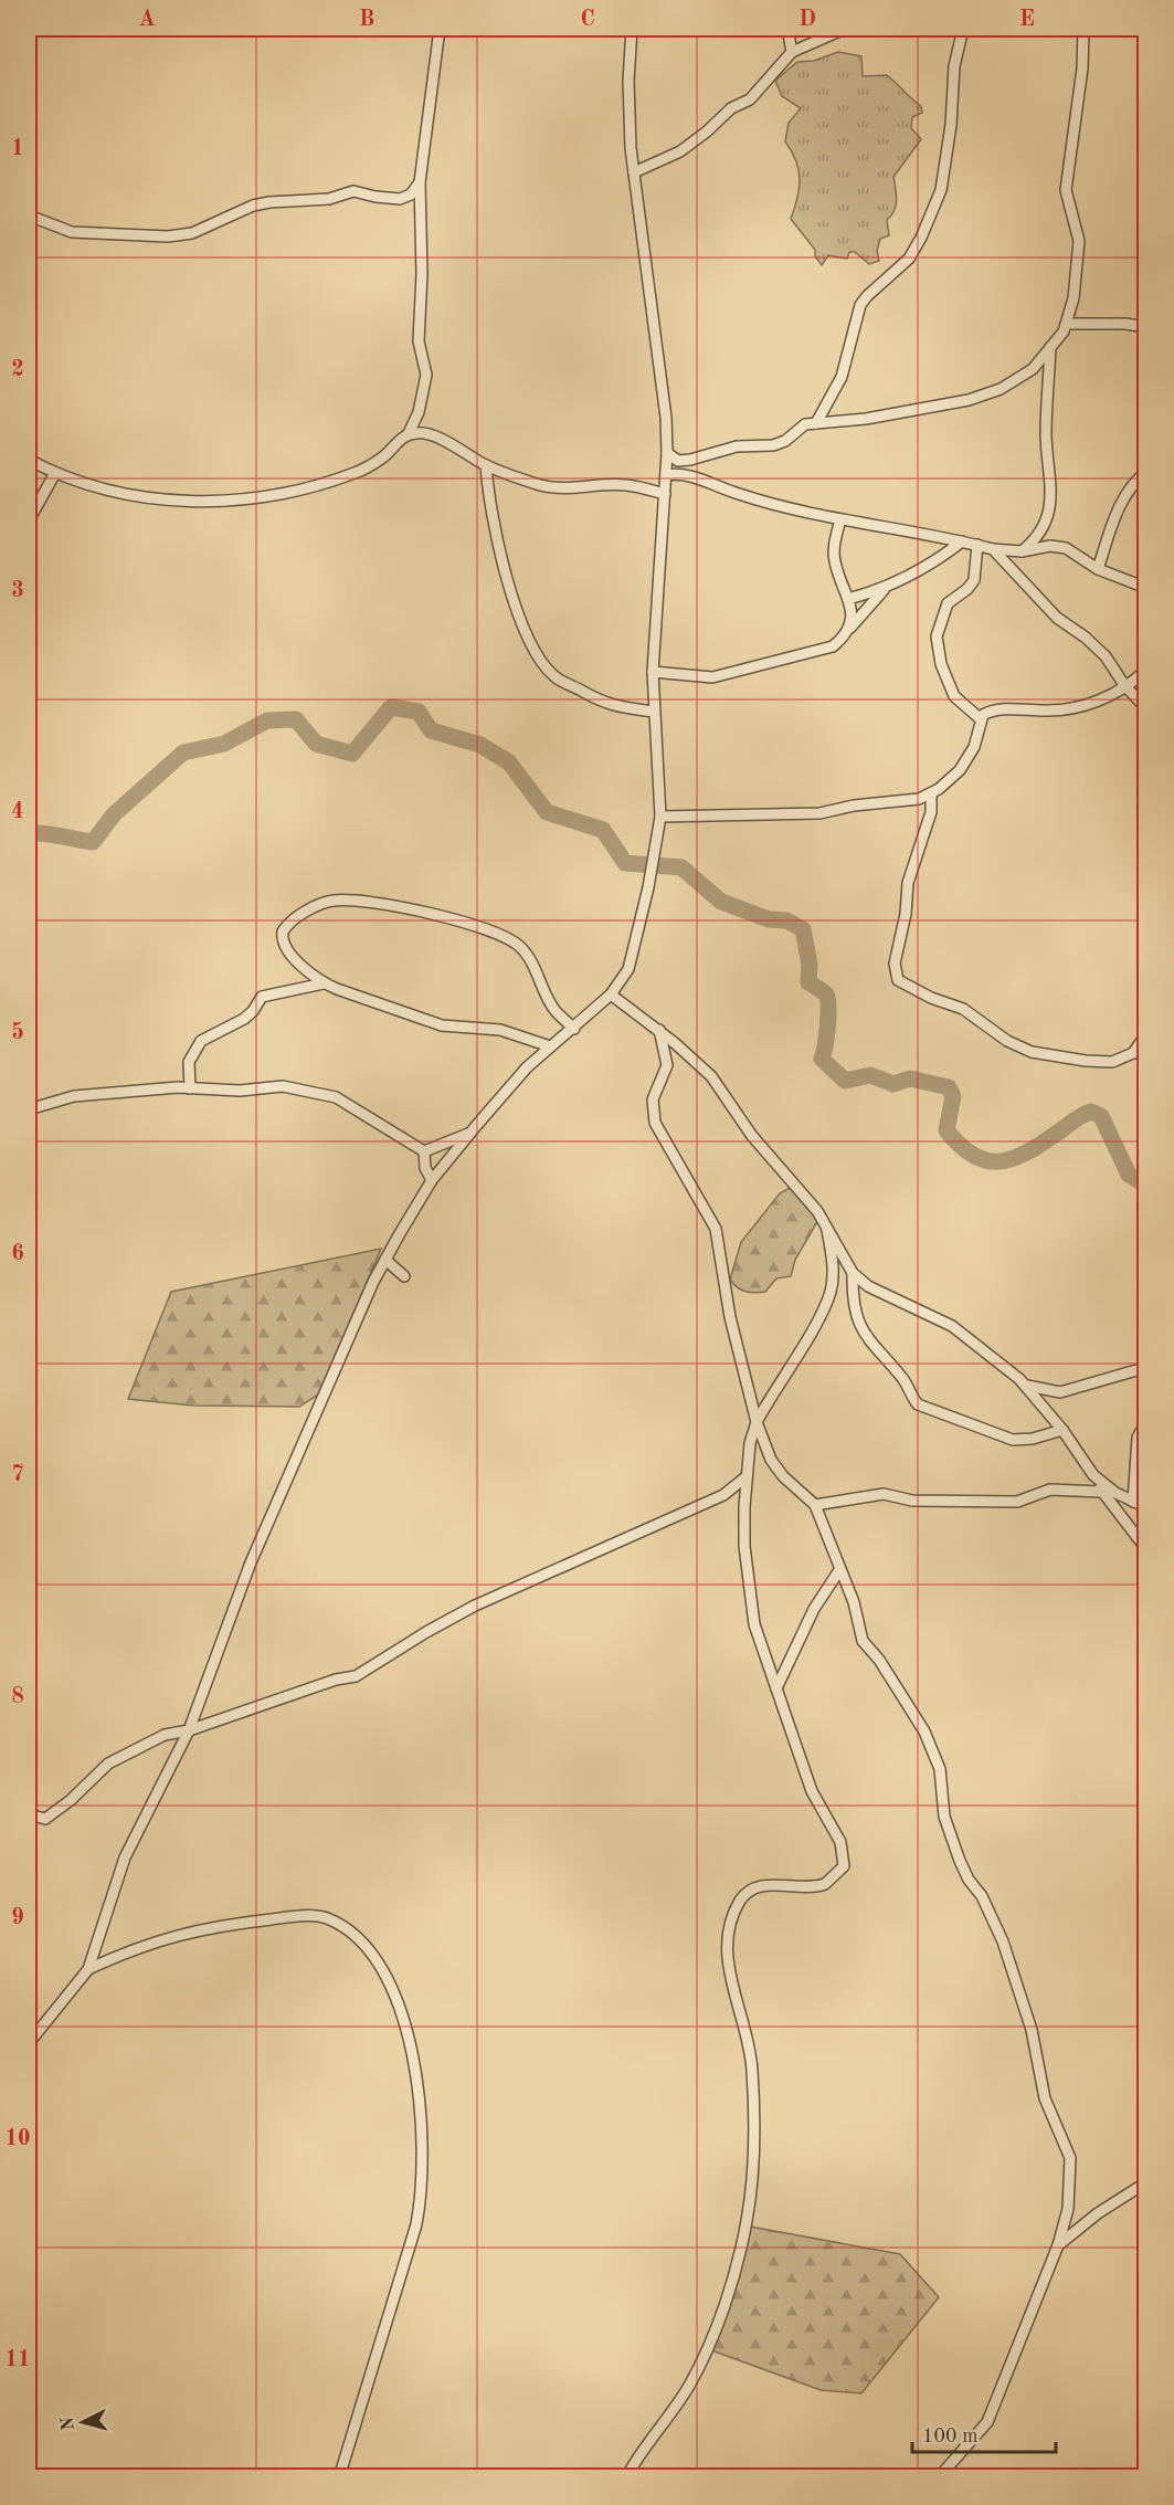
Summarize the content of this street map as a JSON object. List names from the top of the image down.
{
  "scale_bar": "100 m",
  "north": "left",
  "grid": {
    "columns": [
      "A",
      "B",
      "C",
      "D",
      "E"
    ],
    "rows": [
      "1",
      "2",
      "3",
      "4",
      "5",
      "6",
      "7",
      "8",
      "9",
      "10",
      "11"
    ]
  }
}
